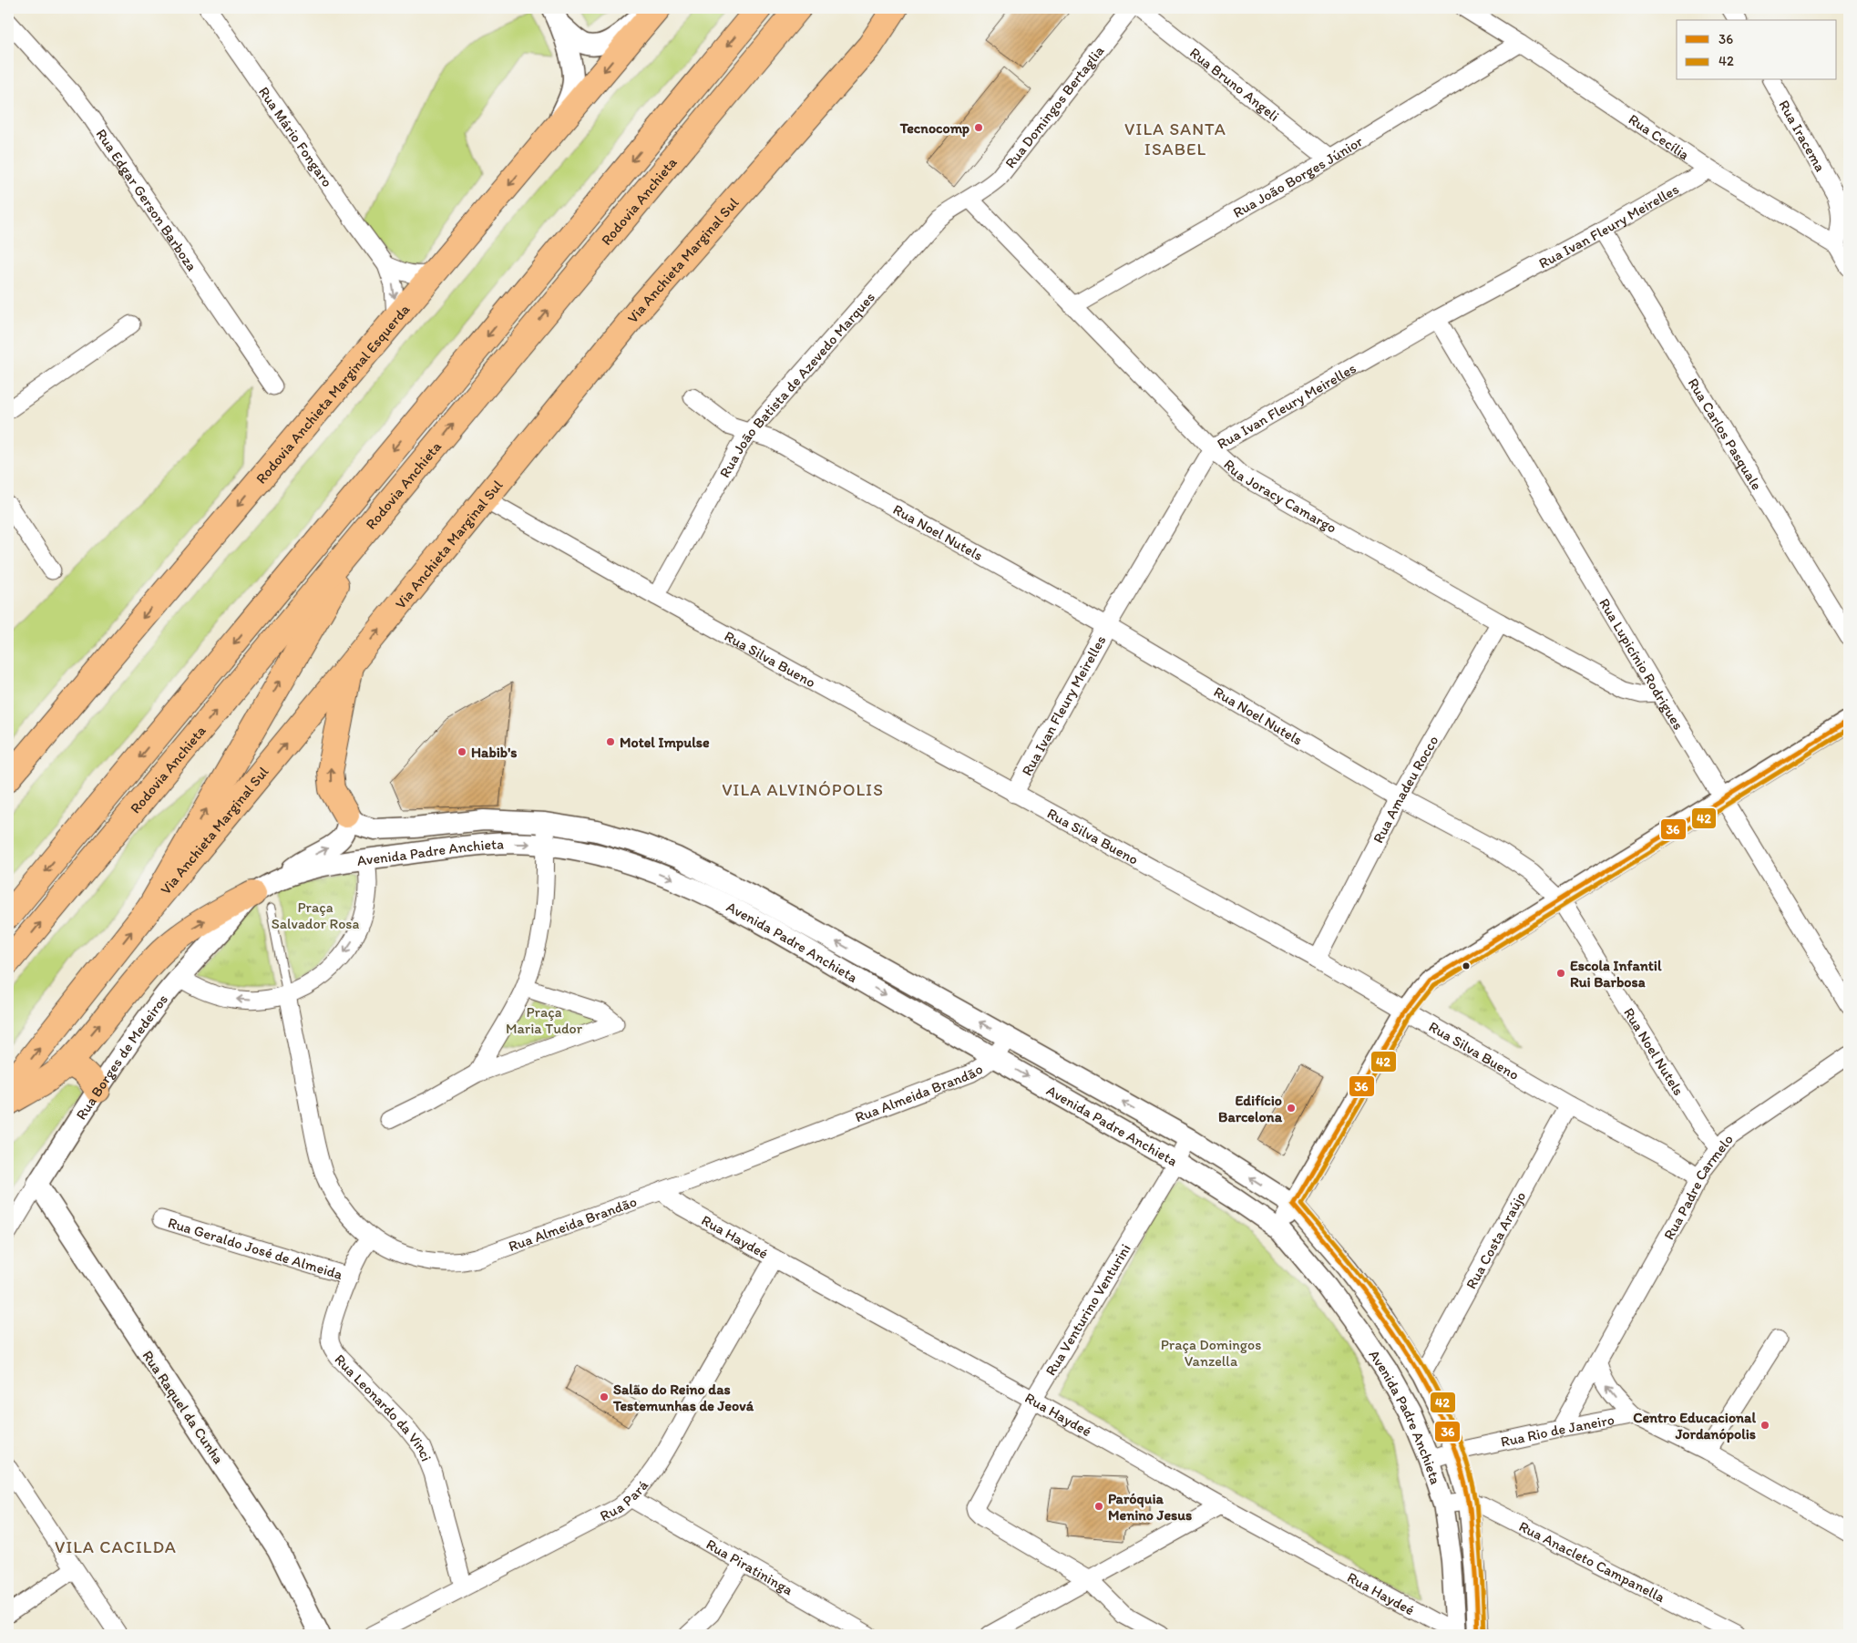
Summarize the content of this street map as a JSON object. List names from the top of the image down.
{
  "streets": {
    "highway": ["Rodovia Anchieta", "Via Anchieta Marginal Sul", "Rodovia Anchieta Marginal Esquerda"],
    "street": [
      "Rua Bruno Angeli",
      "Rua Domingos Bertaglia",
      "Rua Cecília",
      "Rua Iracema",
      "Rua Mário Fongaro",
      "Rua João Borges Júnior",
      "Rua Edgar Gerson Barboza",
      "Rua Ivan Fleury Meirelles",
      "Rua João Batista de Azevedo Marques",
      "Rua Carlos Pasquale",
      "Rua Joracy Camargo",
      "Rua Noel Nutels",
      "Rua Silva Bueno",
      "Rua Lupicínio Rodrigues",
      "Rua Amadeu Rocco",
      "Avenida Padre Anchieta",
      "Rua Borges de Medeiros",
      "Rua Almeida Brandão",
      "Rua Padre Carmelo",
      "Rua Haydeé",
      "Rua Costa Araújo",
      "Rua Geraldo José de Almeida",
      "Rua Venturino Venturini",
      "Rua Raquel da Cunha",
      "Rua Leonardo da Vinci",
      "Rua Rio de Janeiro",
      "Rua Pará",
      "Rua Anacleto Campanella",
      "Rua Piratininga"
    ]
  },
  "crossings": [
    ["Rua Bruno Angeli", "Rua João Borges Júnior"],
    ["Rua Domingos Bertaglia", "Rua João Batista de Azevedo Marques"],
    ["Rua Domingos Bertaglia", "Rua Joracy Camargo"],
    ["Rua Cecília", "Rua Iracema"],
    ["Rua Cecília", "Rua João Borges Júnior"],
    ["Rua Cecília", "Rua Ivan Fleury Meirelles"],
    ["Rua João Borges Júnior", "Rua Joracy Camargo"],
    ["Rua Ivan Fleury Meirelles", "Rua Carlos Pasquale"],
    ["Rua Ivan Fleury Meirelles", "Rua Joracy Camargo"],
    ["Rua Ivan Fleury Meirelles", "Rua Noel Nutels"],
    ["Rua Ivan Fleury Meirelles", "Rua Silva Bueno"],
    ["Rua Ivan Fleury Meirelles", "Rua Lupicínio Rodrigues"],
    ["Via Anchieta Marginal Sul", "Rua Silva Bueno"],
    ["Rua João Batista de Azevedo Marques", "Rua Joracy Camargo"],
    ["Rua João Batista de Azevedo Marques", "Rua Noel Nutels"],
    ["Rua João Batista de Azevedo Marques", "Rua Silva Bueno"],
    ["Rua Joracy Camargo", "Rua Lupicínio Rodrigues"],
    ["Rua Joracy Camargo", "Rua Amadeu Rocco"],
    ["Rua Noel Nutels", "Rua Amadeu Rocco"],
    ["Rua Noel Nutels", "Rua Padre Carmelo"],
    ["Rua Silva Bueno", "Rua Amadeu Rocco"],
    ["Rua Silva Bueno", "Rua Padre Carmelo"],
    ["Rua Silva Bueno", "Rua Costa Araújo"],
    ["Avenida Padre Anchieta", "Rua Borges de Medeiros"],
    ["Avenida Padre Anchieta", "Rua Almeida Brandão"],
    ["Avenida Padre Anchieta", "Rua Haydeé"],
    ["Avenida Padre Anchieta", "Rua Costa Araújo"],
    ["Avenida Padre Anchieta", "Rua Venturino Venturini"],
    ["Avenida Padre Anchieta", "Rua Rio de Janeiro"],
    ["Avenida Padre Anchieta", "Rua Anacleto Campanella"],
    ["Rua Borges de Medeiros", "Rua Raquel da Cunha"],
    ["Rua Almeida Brandão", "Rua Haydeé"],
    ["Rua Almeida Brandão", "Rua Leonardo da Vinci"],
    ["Rua Padre Carmelo", "Rua Rio de Janeiro"],
    ["Rua Haydeé", "Rua Venturino Venturini"],
    ["Rua Haydeé", "Rua Pará"],
    ["Rua Geraldo José de Almeida", "Rua Leonardo da Vinci"],
    ["Rua Leonardo da Vinci", "Rua Pará"],
    ["Rua Pará", "Rua Piratininga"]
  ],
  "districts": ["VILA SANTA ISABEL", "VILA ALVINÓPOLIS", "VILA CACILDA"],
  "parks": ["Praça Salvador Rosa", "Praça Maria Tudor", "Praça Domingos Vanzella"],
  "places": [
    "Tecnocomp",
    "Motel Impulse",
    "Habib's",
    "Escola Infantil Rui Barbosa",
    "Edifício Barcelona",
    "Salão do Reino das Testemunhas de Jeová",
    "Centro Educacional Jordanópolis",
    "Paróquia Menino Jesus"
  ],
  "lines": ["transit line 36", "transit line 42"],
  "legend": ["36", "42"]
}
